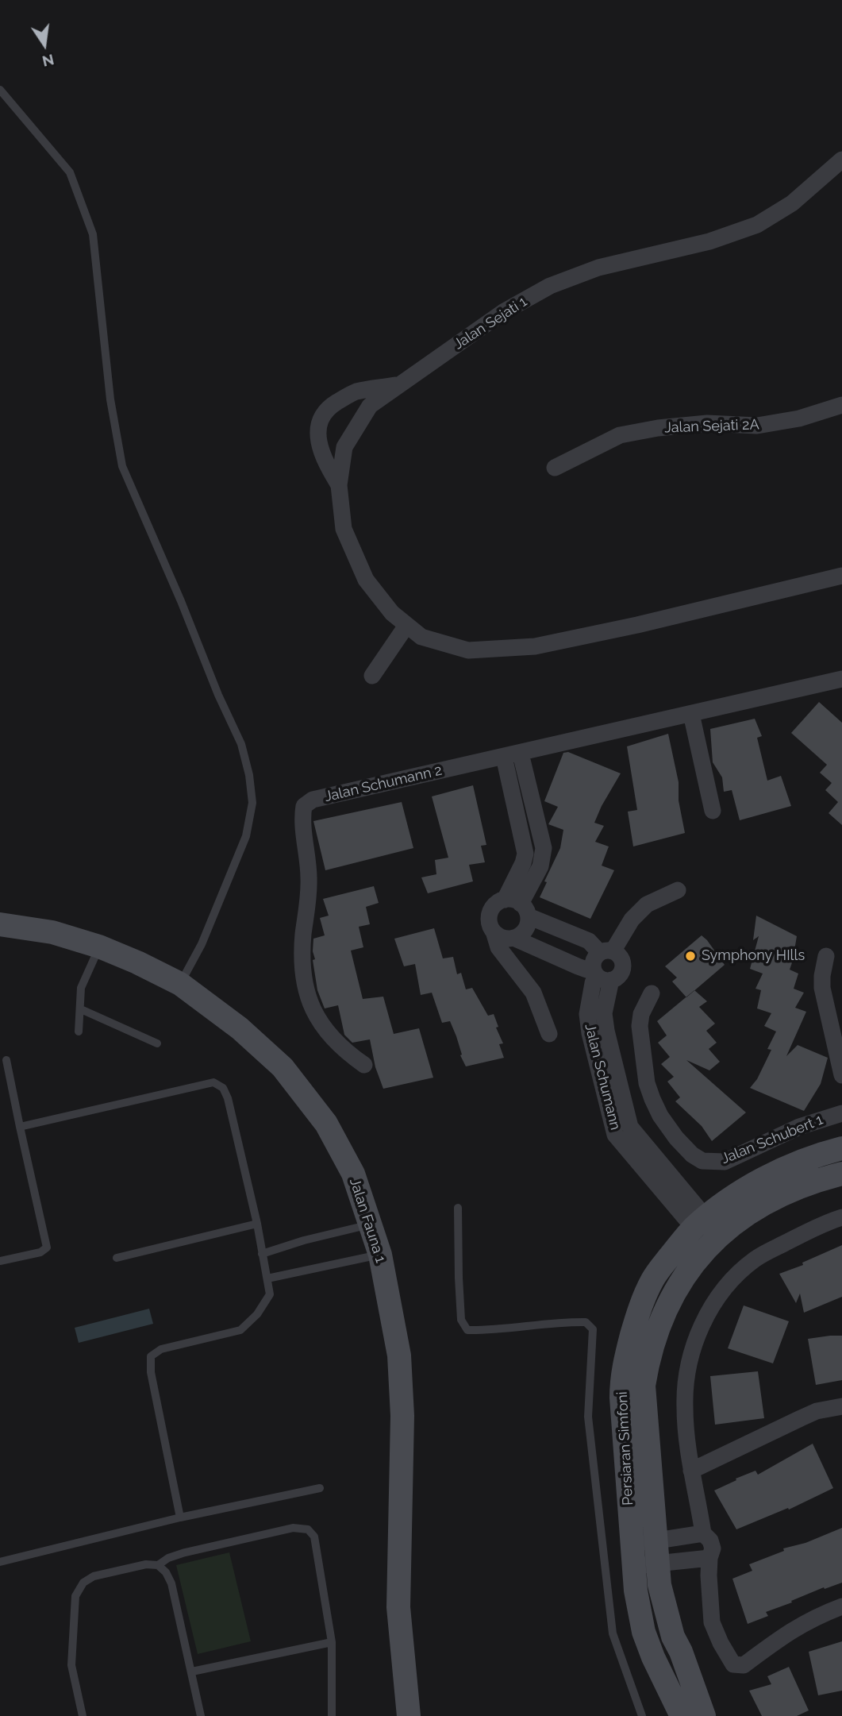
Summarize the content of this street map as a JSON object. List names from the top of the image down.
{
  "streets": {
    "street": [
      "Jalan Sejati 1",
      "Jalan Sejati 2A",
      "Jalan Schumann 2",
      "Jalan Schumann",
      "Jalan Schubert 1",
      "Jalan Fauna 1",
      "Persiaran Simfoni"
    ]
  },
  "crossings": [
    ["Jalan Schumann", "Persiaran Simfoni"]
  ],
  "places": ["Symphony HIlls"],
  "north": "bottom"
}
